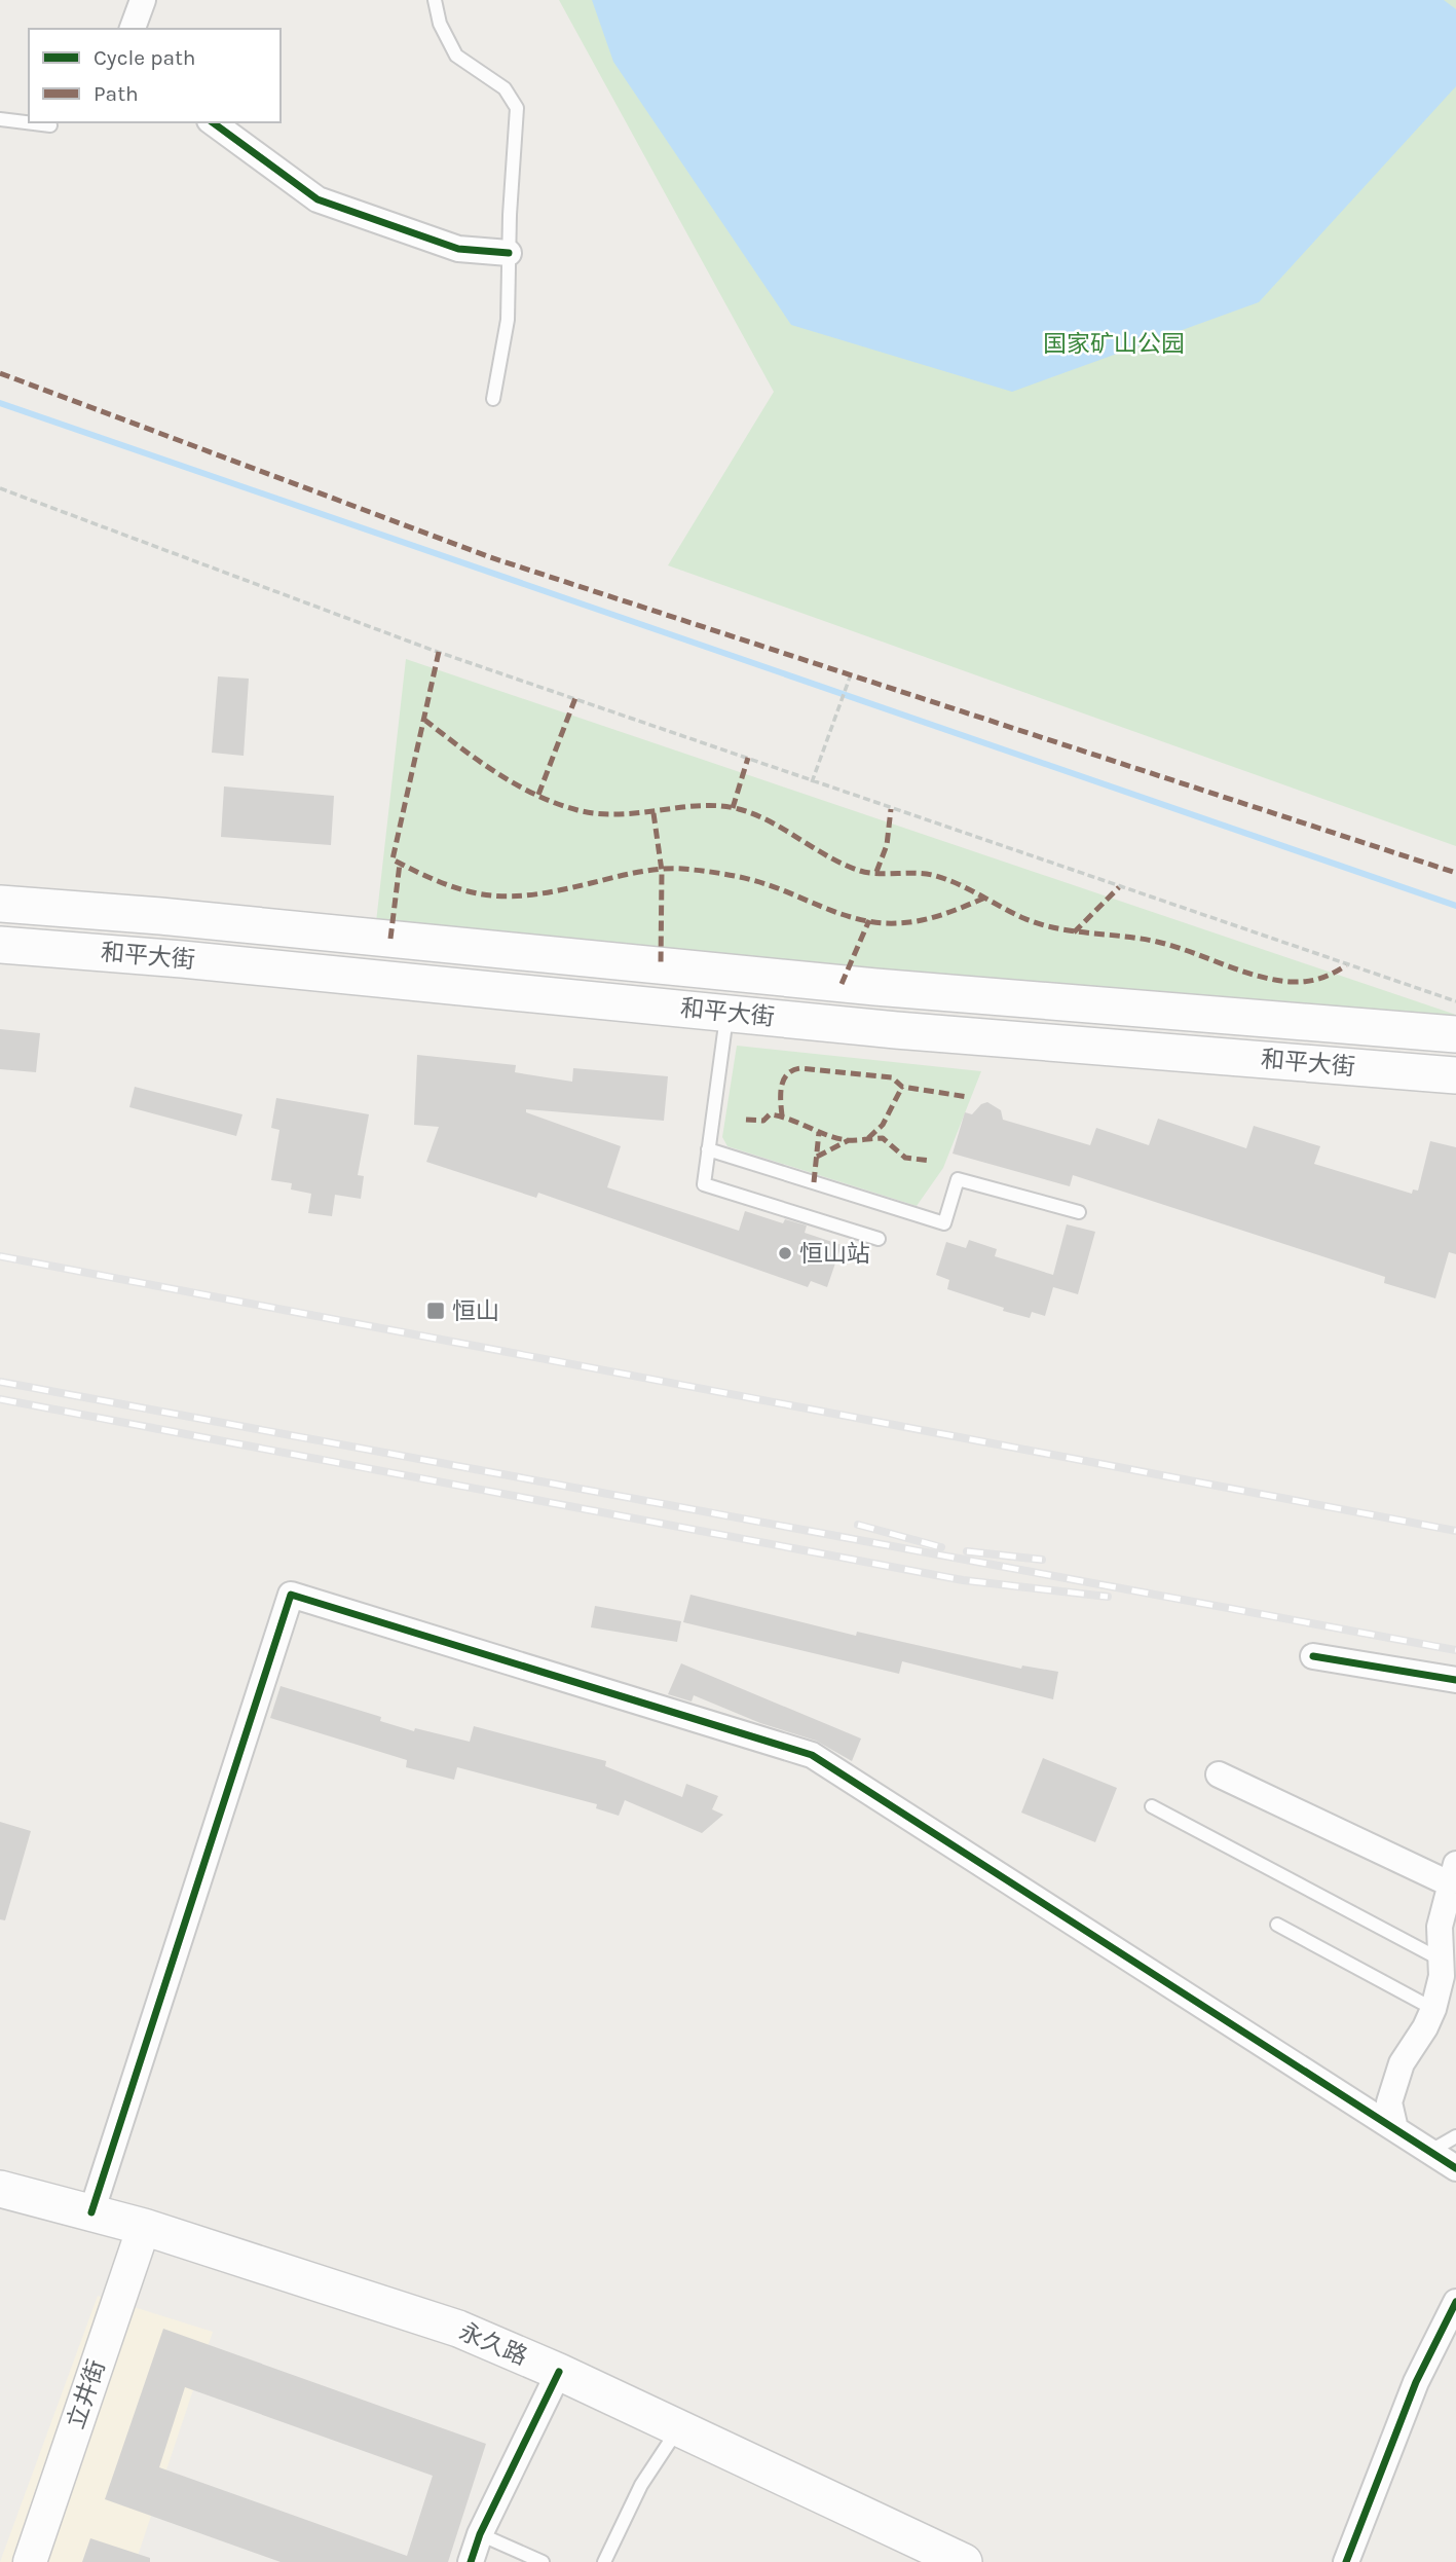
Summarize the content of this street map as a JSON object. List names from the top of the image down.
{
  "streets": {
    "main road": ["和平大街", "永久路"],
    "street": ["立井街"]
  },
  "crossings": [
    ["永久路", "立井街"]
  ],
  "parks": ["国家矿山公园"],
  "places": {
    "other": ["恒山站"],
    "transit": ["恒山"]
  },
  "legend": ["Cycle path", "Path"]
}
